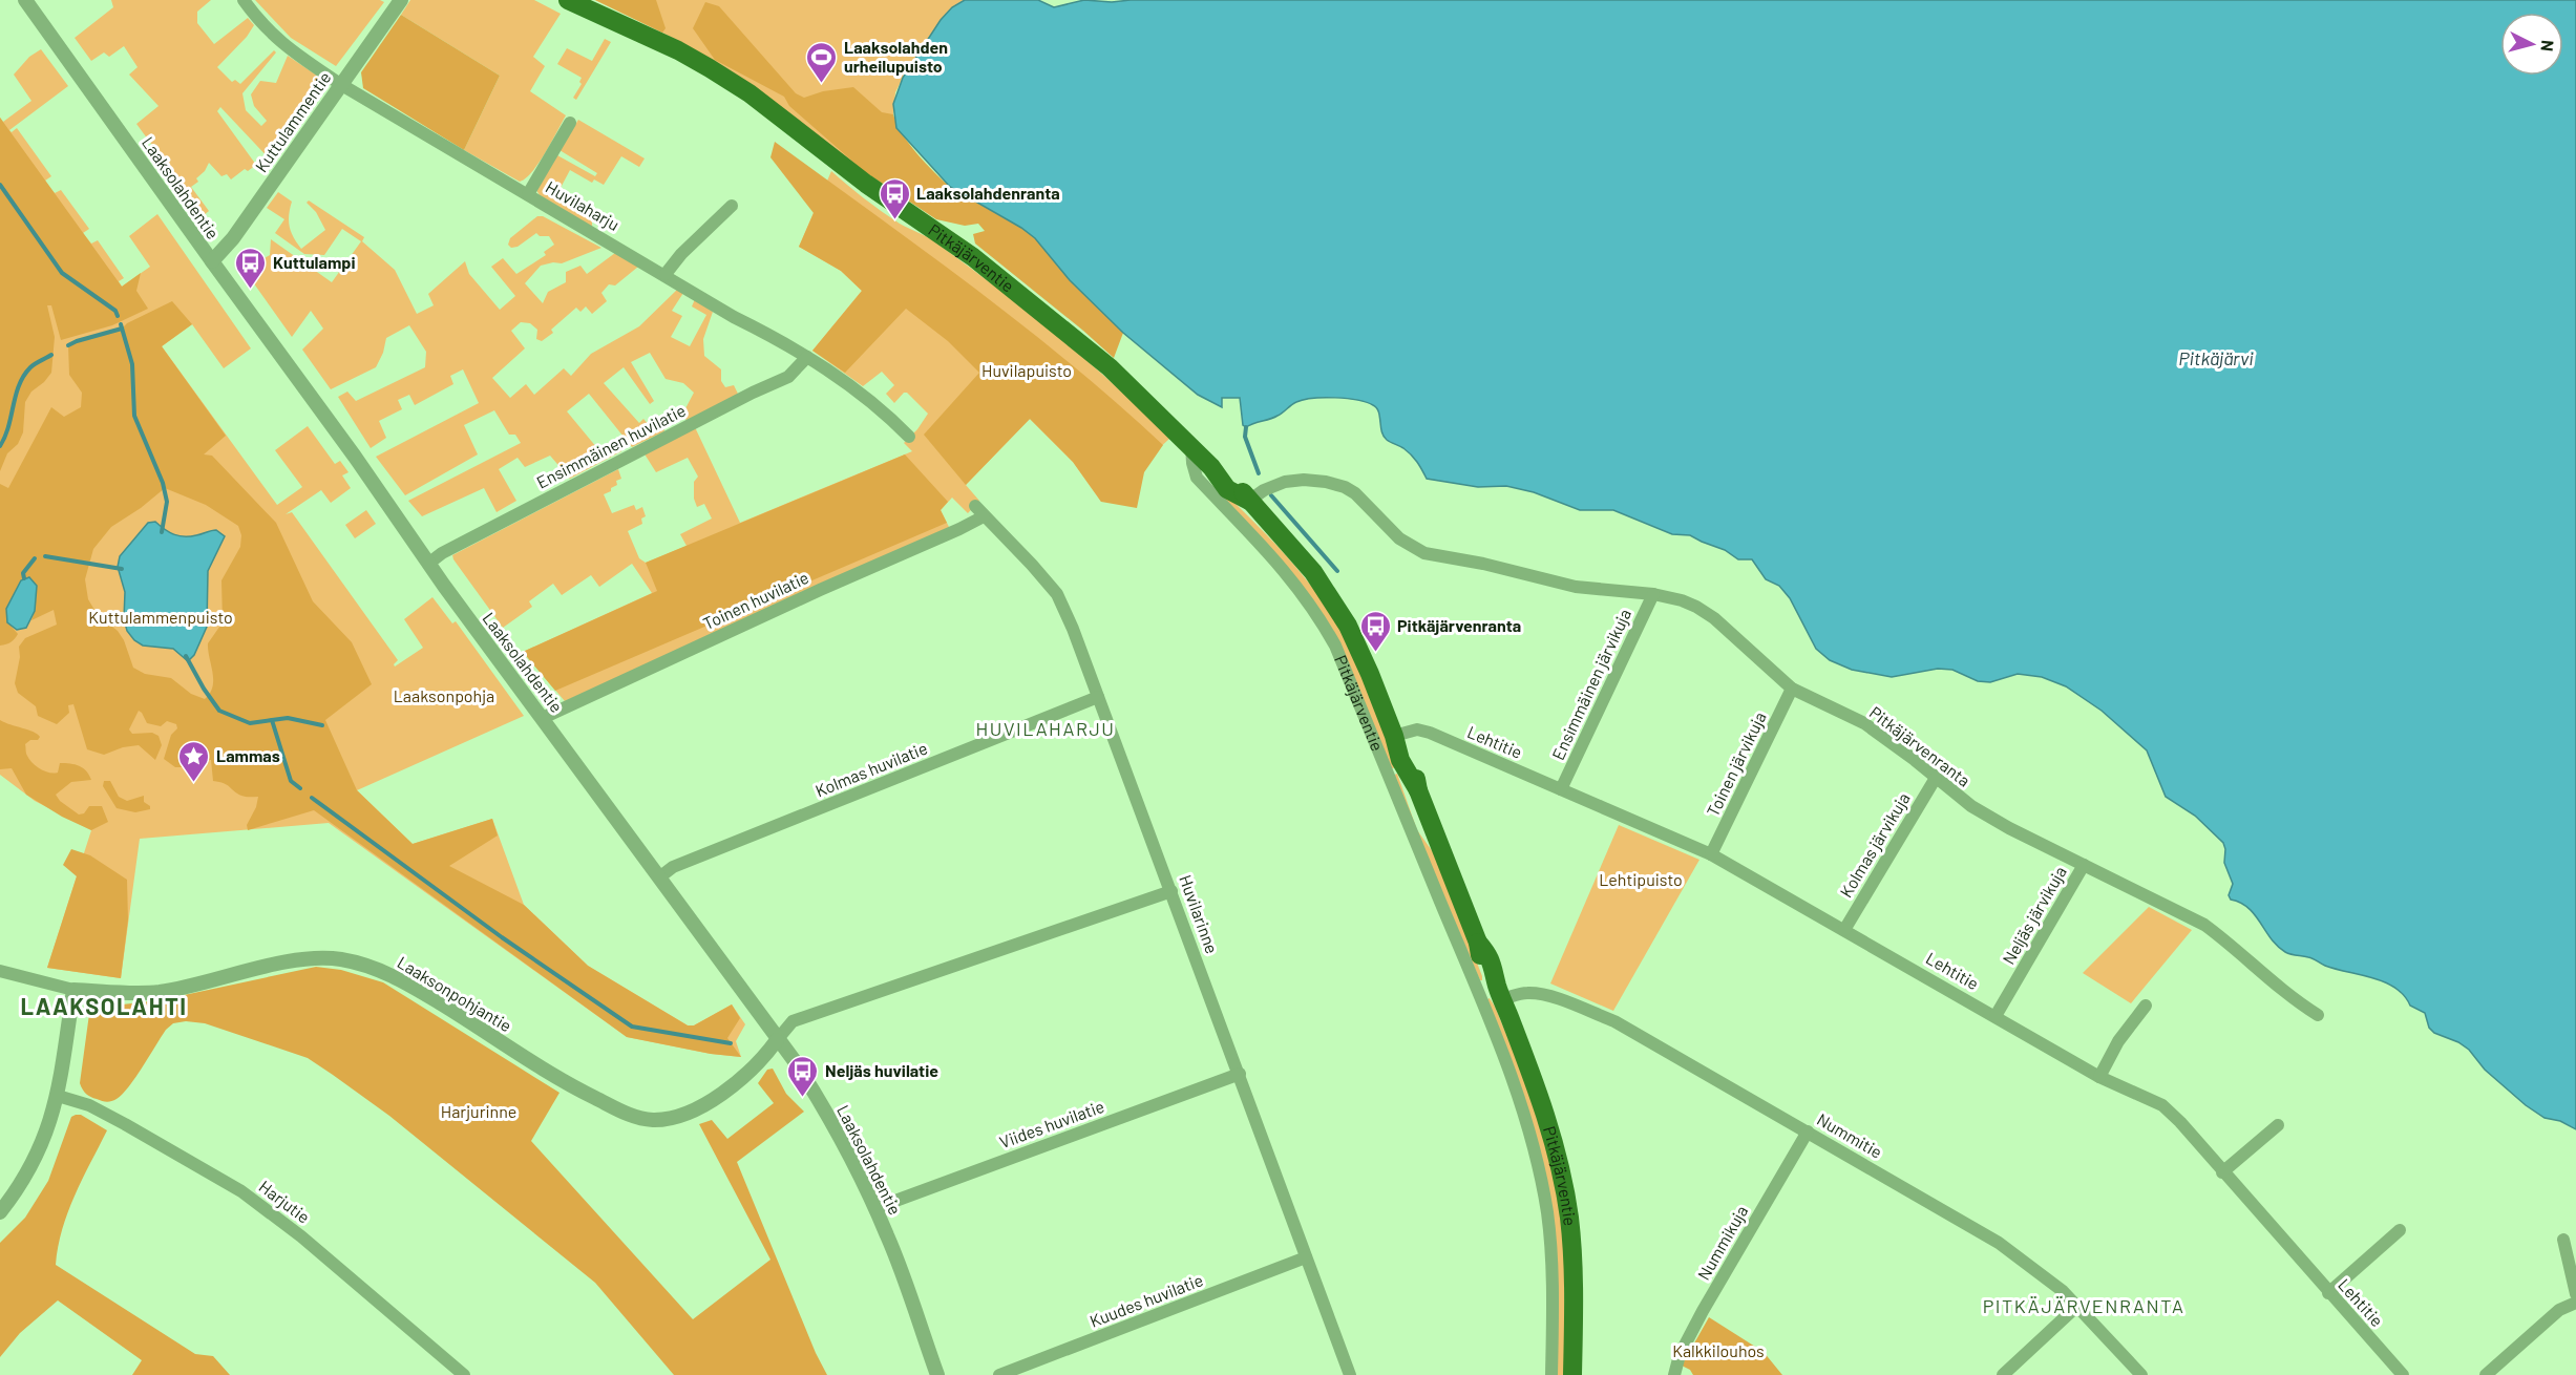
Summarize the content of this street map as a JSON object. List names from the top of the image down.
{
  "streets": {
    "main road": ["Pitkäjärventie"],
    "street": [
      "Kuttulammentie",
      "Laaksolahdentie",
      "Huvilaharju",
      "Ensimmäinen huvilatie",
      "Toinen huvilatie",
      "Ensimmäinen järvikuja",
      "Lehtitie",
      "Pitkäjärvenranta",
      "Toinen järvikuja",
      "Kolmas huvilatie",
      "Kolmas järvikuja",
      "Huvilarinne",
      "Neljäs järvikuja",
      "Laaksonpohjantie",
      "Viides huvilatie",
      "Nummitie",
      "Harjutie",
      "Nummikuja",
      "Kuudes huvilatie"
    ]
  },
  "crossings": [
    ["Kuttulammentie", "Laaksolahdentie"],
    ["Kuttulammentie", "Huvilaharju"],
    ["Laaksolahdentie", "Ensimmäinen huvilatie"],
    ["Laaksolahdentie", "Toinen huvilatie"],
    ["Laaksolahdentie", "Kolmas huvilatie"],
    ["Laaksolahdentie", "Laaksonpohjantie"],
    ["Laaksolahdentie", "Viides huvilatie"],
    ["Huvilaharju", "Ensimmäinen huvilatie"],
    ["Pitkäjärventie", "Lehtitie"],
    ["Pitkäjärventie", "Pitkäjärvenranta"],
    ["Pitkäjärventie", "Nummitie"],
    ["Toinen huvilatie", "Huvilarinne"],
    ["Ensimmäinen järvikuja", "Lehtitie"],
    ["Ensimmäinen järvikuja", "Pitkäjärvenranta"],
    ["Lehtitie", "Toinen järvikuja"],
    ["Lehtitie", "Kolmas järvikuja"],
    ["Lehtitie", "Neljäs järvikuja"],
    ["Pitkäjärvenranta", "Toinen järvikuja"],
    ["Pitkäjärvenranta", "Kolmas järvikuja"],
    ["Pitkäjärvenranta", "Neljäs järvikuja"],
    ["Kolmas huvilatie", "Huvilarinne"],
    ["Huvilarinne", "Viides huvilatie"],
    ["Huvilarinne", "Kuudes huvilatie"],
    ["Nummitie", "Nummikuja"]
  ],
  "districts": ["HUVILAHARJU", "LAAKSOLAHTI", "PITKÄJÄRVENRANTA"],
  "water": ["Pitkäjärvi"],
  "parks": [
    "Huvilapuisto",
    "Kuttulammenpuisto",
    "Laaksonpohja",
    "Lehtipuisto",
    "Harjurinne",
    "Kalkkilouhos"
  ],
  "places": {
    "sports": ["Laaksolahden urheilupuisto"],
    "bus stop": [
      "Laaksolahdenranta",
      "Kuttulampi",
      "Pitkäjärvenranta",
      "Neljäs huvilatie"
    ],
    "place": ["Lammas"]
  },
  "north": "right"
}
